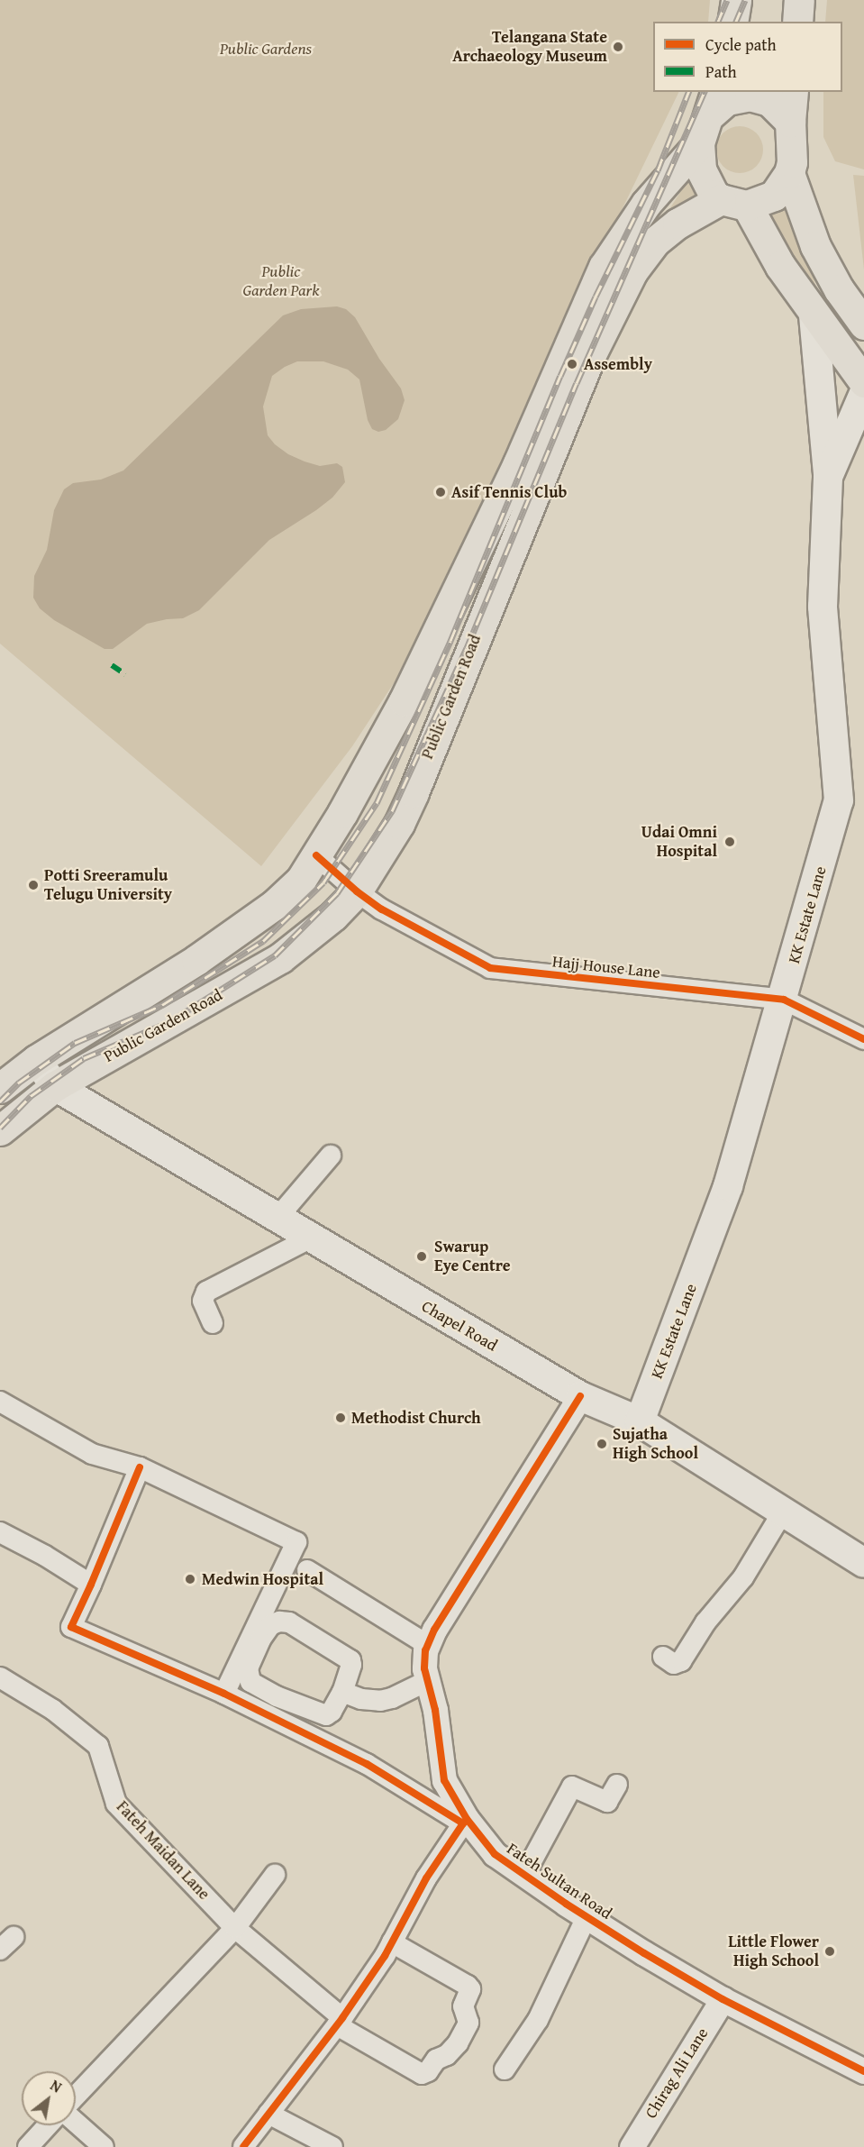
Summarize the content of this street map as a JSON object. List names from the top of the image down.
{
  "streets": {
    "main road": ["Public Garden Road", "KK Estate Lane", "Chapel Road"],
    "street": [
      "Hajj House Lane",
      "Fateh Maidan Lane",
      "Fateh Sultan Road",
      "Chirag Ali Lane"
    ]
  },
  "crossings": [
    ["Public Garden Road", "Hajj House Lane"],
    ["Public Garden Road", "Chapel Road"],
    ["KK Estate Lane", "Hajj House Lane"],
    ["KK Estate Lane", "Chapel Road"],
    ["Chapel Road", "Fateh Sultan Road"],
    ["Fateh Sultan Road", "Chirag Ali Lane"]
  ],
  "parks": ["Public Gardens", "Public Garden Park"],
  "places": [
    "Telangana State Archaeology Museum",
    "Assembly",
    "Asif Tennis Club",
    "Udai Omni Hospital",
    "Potti Sreeramulu Telugu University",
    "Swarup Eye Centre",
    "Methodist Church",
    "Sujatha High School",
    "Medwin Hospital",
    "Little Flower High School"
  ],
  "legend": ["Cycle path", "Path"],
  "north": "top right"
}
